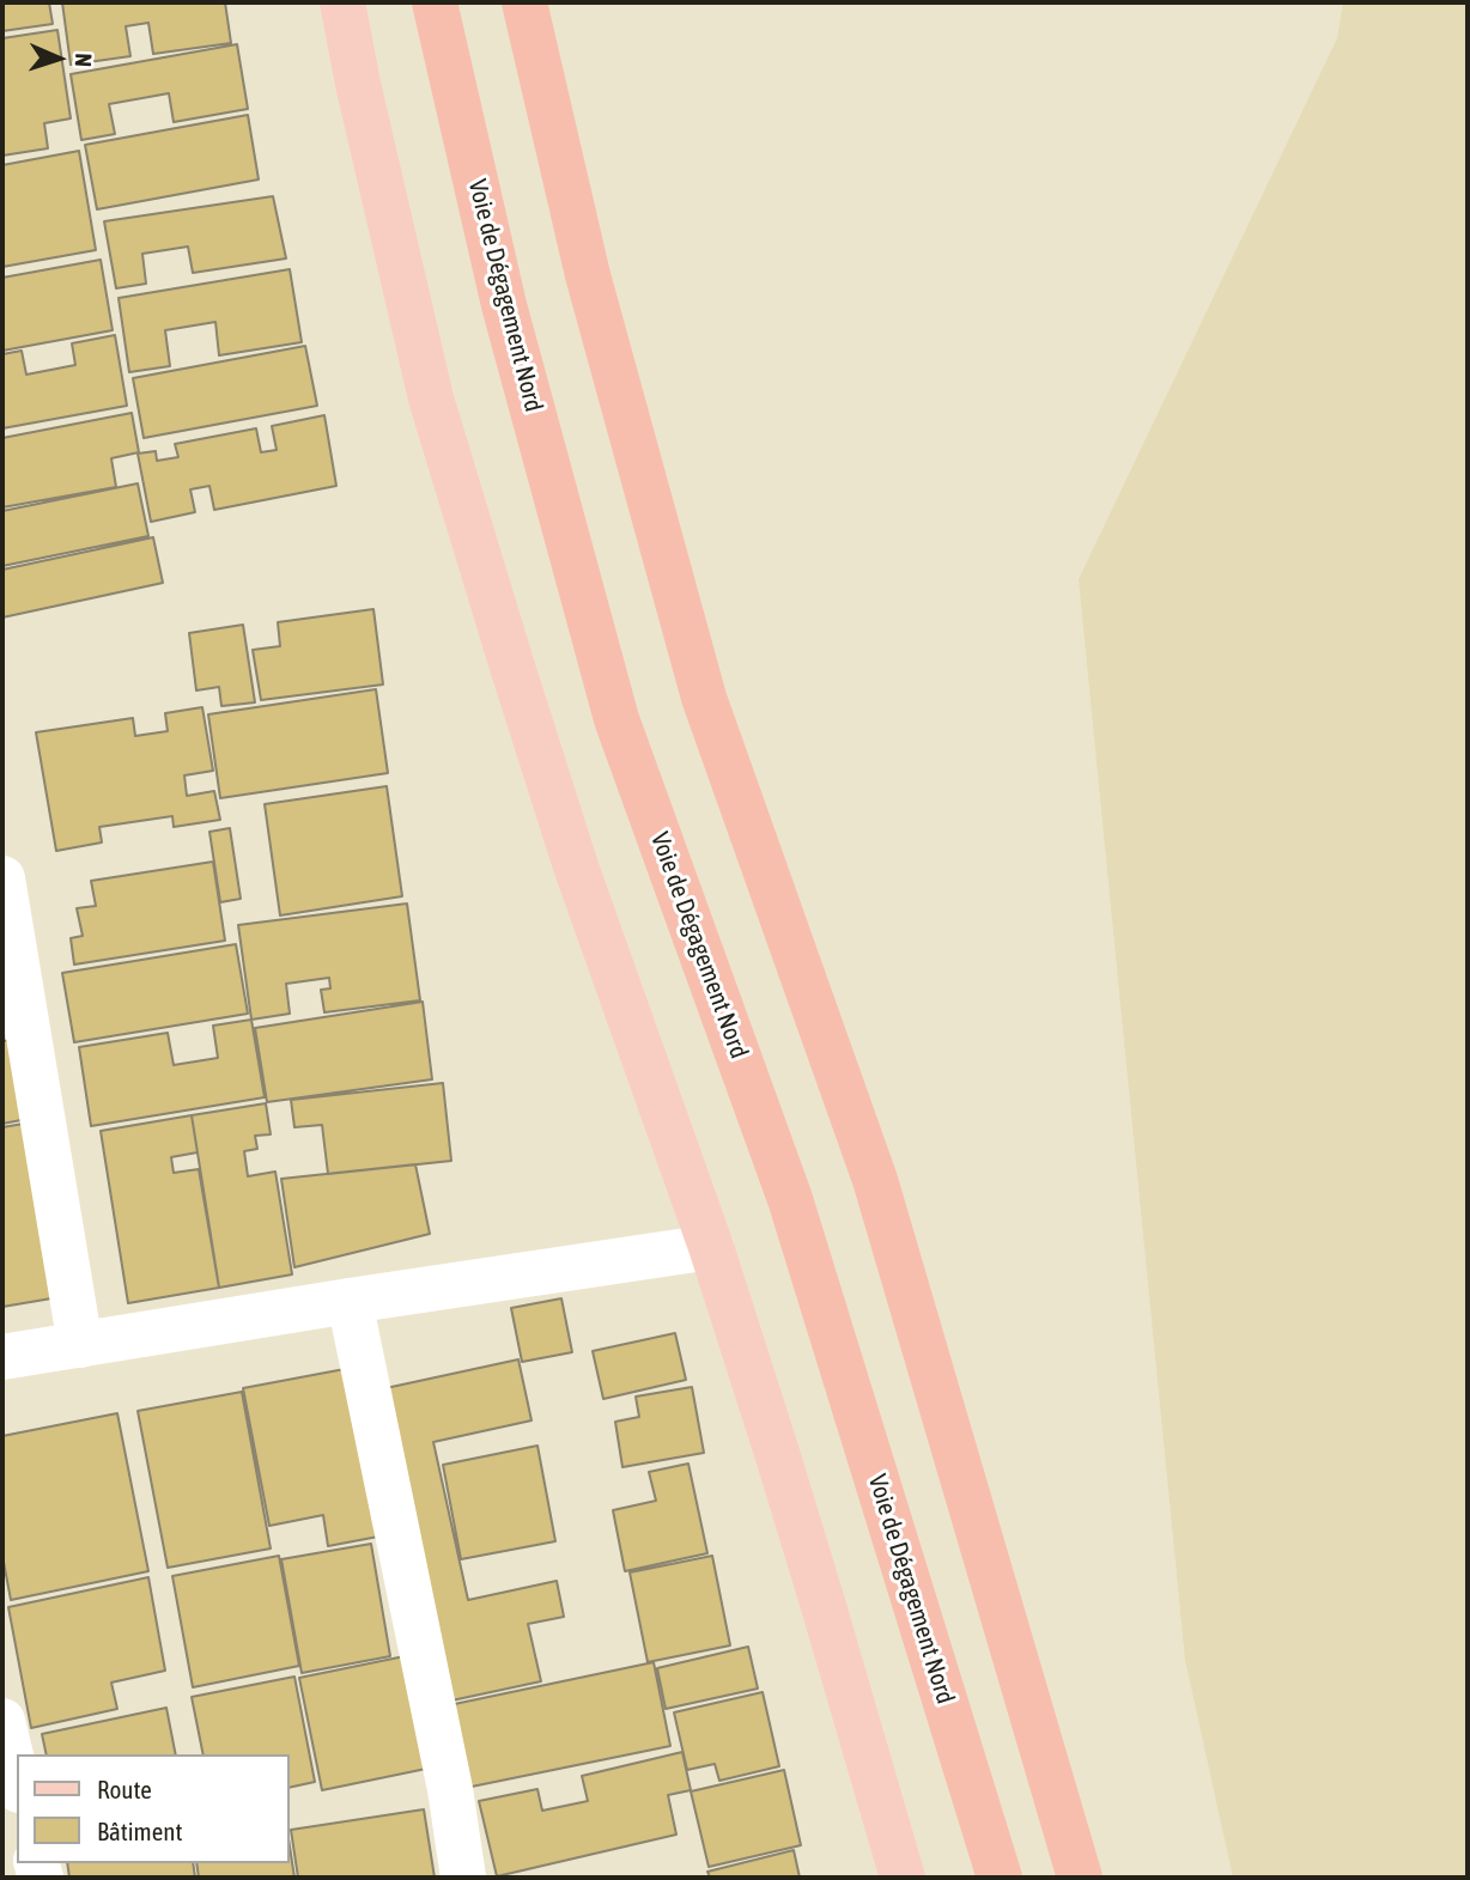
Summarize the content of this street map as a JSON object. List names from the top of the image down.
{
  "streets": {
    "highway": ["Voie de Dégagement Nord"]
  },
  "legend": ["Route", "Bâtiment"],
  "north": "right"
}
